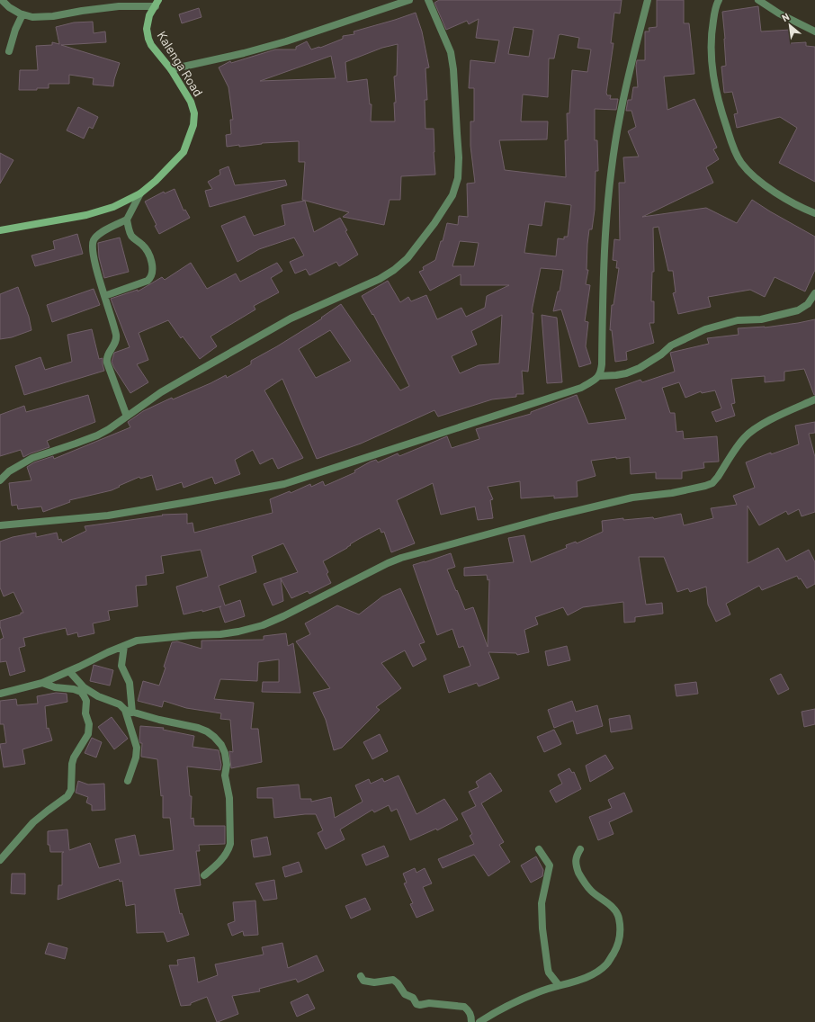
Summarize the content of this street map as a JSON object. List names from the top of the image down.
{
  "streets": {
    "main road": ["Kalenga Road"]
  },
  "north": "top left"
}
